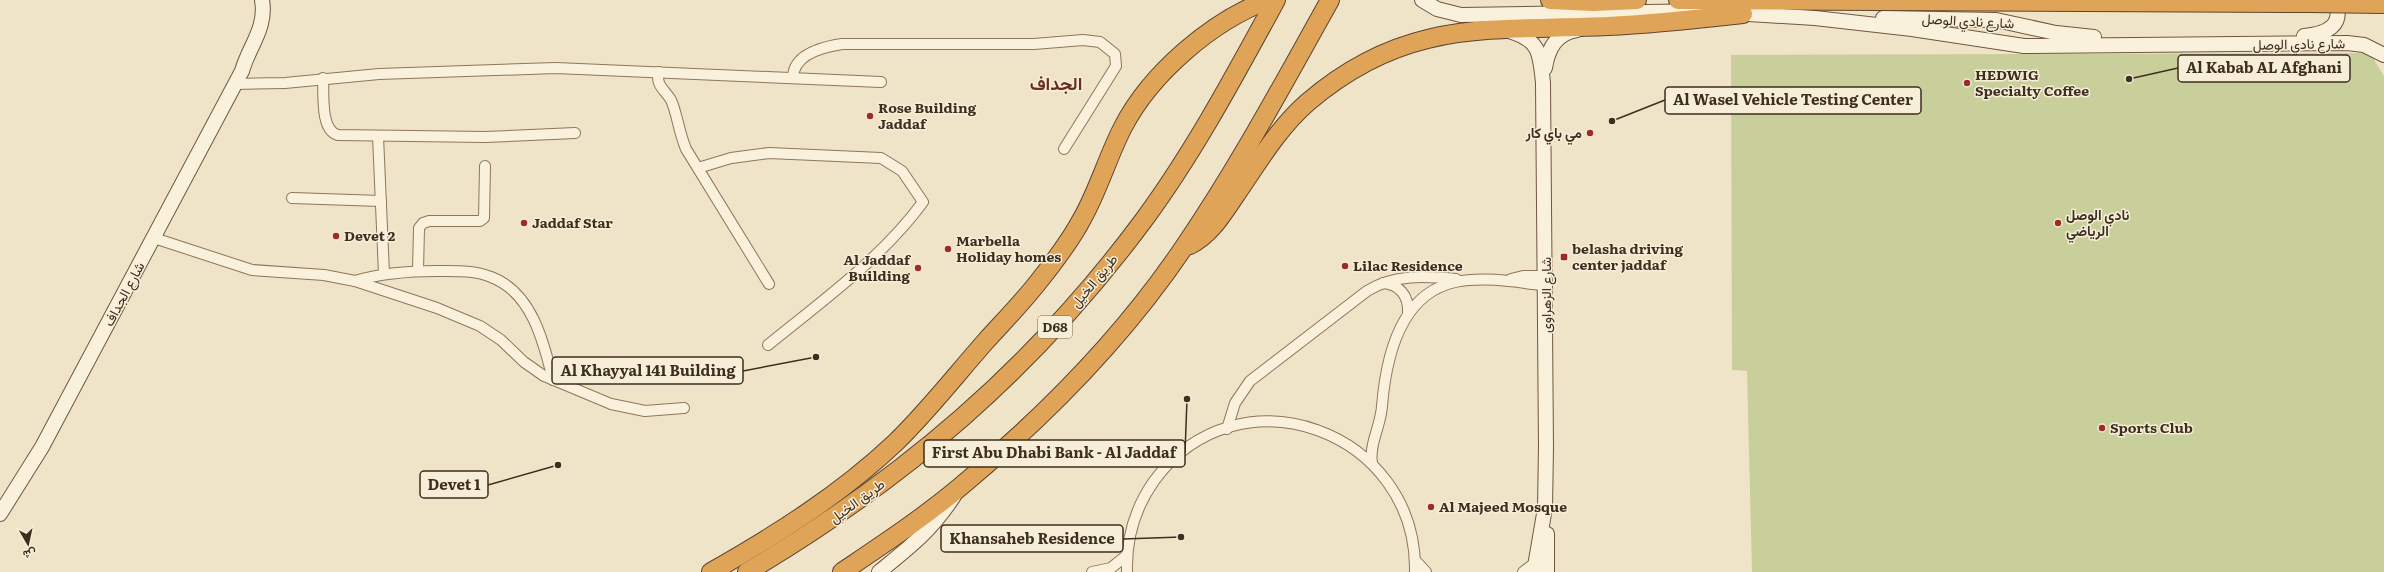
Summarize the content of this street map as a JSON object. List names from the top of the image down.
{
  "streets": {
    "highway": ["طريق الخيل", "D68"],
    "street": ["شارع نادي الوصل", "شارع الجداف", "شارع الزهراوى"]
  },
  "districts": ["الجداف"],
  "places": {
    "other": [
      "Al Kabab AL Afghani",
      "HEDWIG Specialty Coffee",
      "Rose Building Jaddaf",
      "Al Wasel Vehicle Testing Center",
      "مي باي كار",
      "Jaddaf Star",
      "نادي الوصل الرياضي",
      "Devet 2",
      "Marbella Holiday homes",
      "Lilac Residence",
      "Al Jaddaf Building",
      "Al Khayyal 141 Building",
      "First Abu Dhabi Bank - Al Jaddaf",
      "Sports Club",
      "Devet 1",
      "Al Majeed Mosque",
      "Khansaheb Residence"
    ],
    "transit": ["belasha driving center jaddaf"]
  },
  "north": "bottom"
}
